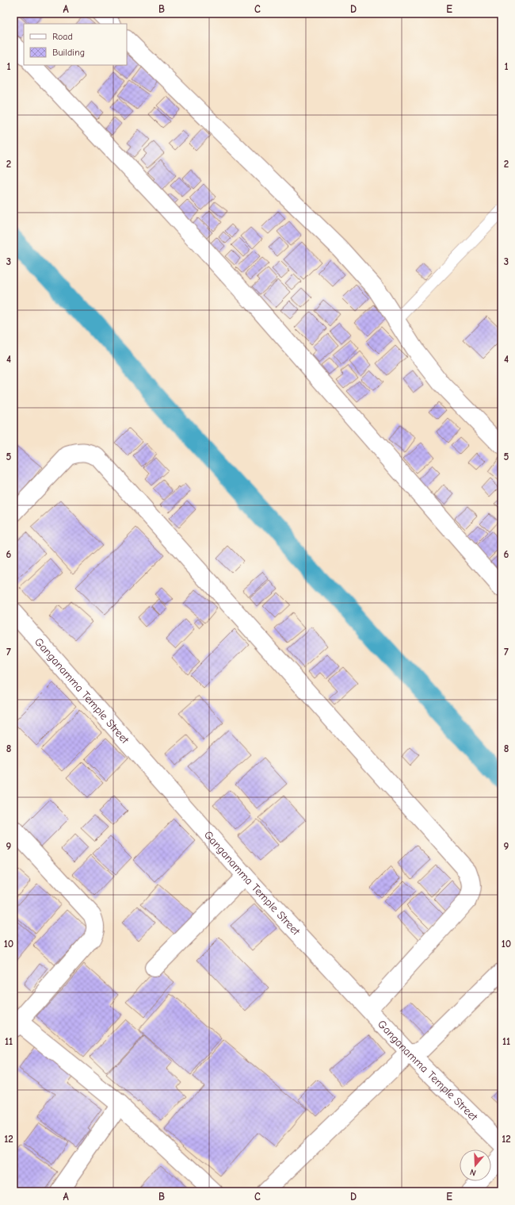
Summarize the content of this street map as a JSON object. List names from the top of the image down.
{
  "streets": {
    "street": ["Ganganamma Temple Street"]
  },
  "legend": ["Road", "Building"],
  "north": "bottom",
  "grid": {
    "columns": [
      "A",
      "B",
      "C",
      "D",
      "E"
    ],
    "rows": [
      "1",
      "2",
      "3",
      "4",
      "5",
      "6",
      "7",
      "8",
      "9",
      "10",
      "11",
      "12"
    ]
  }
}
